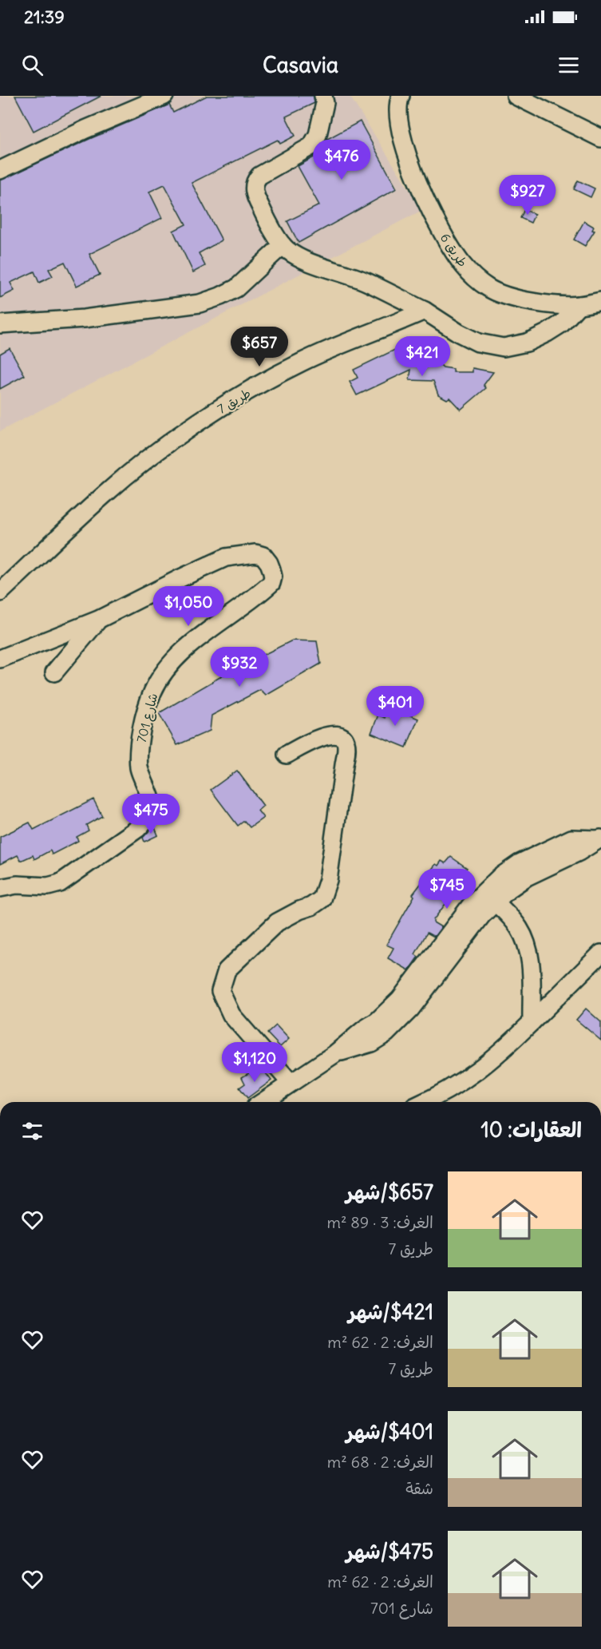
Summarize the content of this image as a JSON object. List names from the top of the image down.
{
  "streets": {
    "street": ["طريق 6", "طريق 7", "شارع 701"]
  },
  "page": {
    "status": "21:39",
    "header": "Casavia",
    "price": [
      "$476",
      "$927",
      "$657",
      "$421",
      "$1,050",
      "$932",
      "$401",
      "$475",
      "$745",
      "$1,120"
    ],
    "heading": "العقارات: 10",
    "list": [
      {
        "name": "$657/شهر",
        "note": "الغرف: 3 · 89 m² · طريق 7"
      },
      {
        "name": "$421/شهر",
        "note": "الغرف: 2 · 62 m² · طريق 7"
      },
      {
        "name": "$401/شهر",
        "note": "الغرف: 2 · 68 m² · شقة"
      },
      {
        "name": "$475/شهر",
        "note": "الغرف: 2 · 62 m² · شارع 701"
      }
    ]
  }
}
